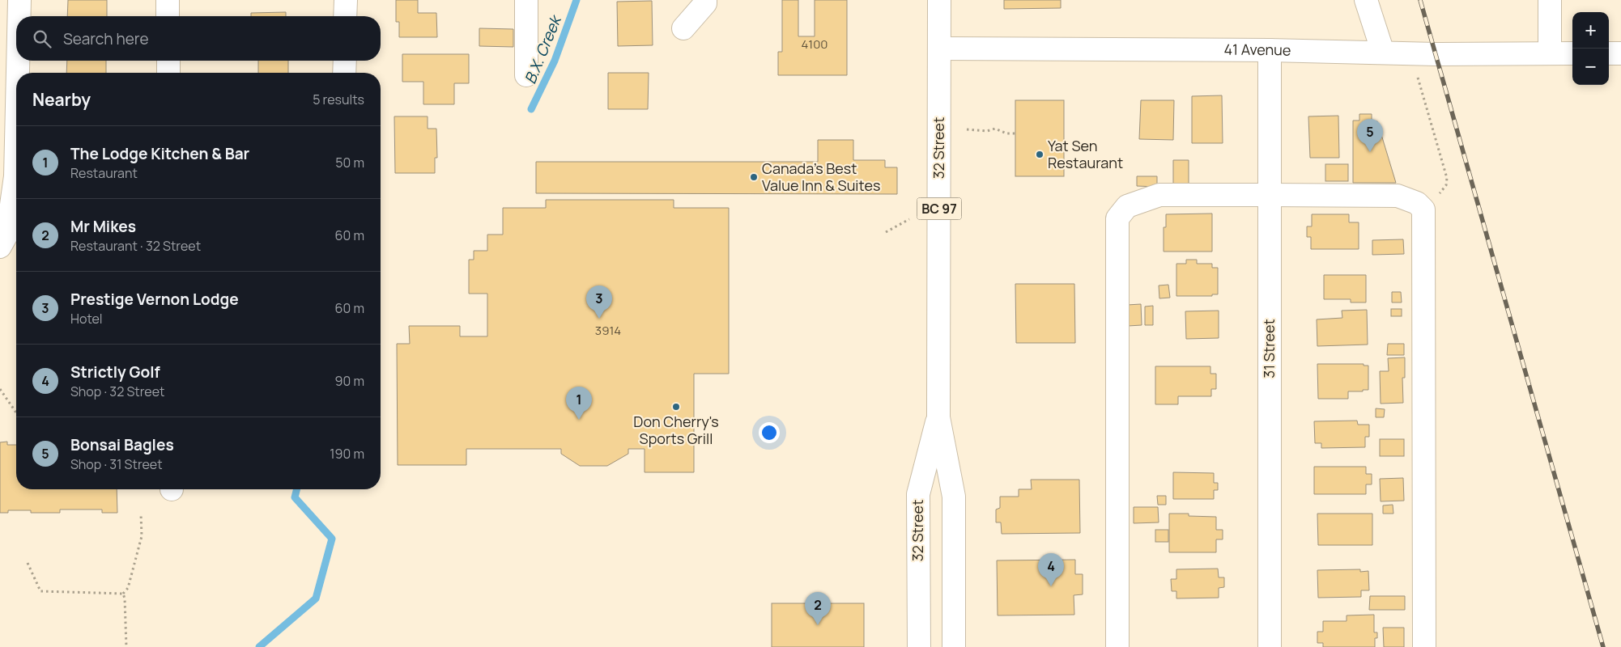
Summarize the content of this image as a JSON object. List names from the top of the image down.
{
  "streets": {
    "main road": [
      "41 Avenue",
      "32 Street",
      "BC 97",
      "31 Street"
    ]
  },
  "crossings": [
    ["41 Avenue", "32 Street"],
    ["41 Avenue", "31 Street"]
  ],
  "water": ["B.X. Creek"],
  "places": ["Yat Sen Restaurant", "Canada's Best Value Inn & Suites", "Don Cherry's Sports Grill"],
  "house_numbers": ["4100", "3914"],
  "page": {
    "map_buttons": ["+", "−"],
    "search": "Search here",
    "heading": ["Nearby", "5 results"],
    "pins": [
      "5",
      "3",
      "1",
      "4",
      "2"
    ],
    "list": [
      {
        "mark": "1",
        "name": "The Lodge Kitchen & Bar",
        "note": "Restaurant",
        "value": "50 m"
      },
      {
        "mark": "2",
        "name": "Mr Mikes",
        "note": "Restaurant · 32 Street",
        "value": "60 m"
      },
      {
        "mark": "3",
        "name": "Prestige Vernon Lodge",
        "note": "Hotel",
        "value": "60 m"
      },
      {
        "mark": "4",
        "name": "Strictly Golf",
        "note": "Shop · 32 Street",
        "value": "90 m"
      },
      {
        "mark": "5",
        "name": "Bonsai Bagles",
        "note": "Shop · 31 Street",
        "value": "190 m"
      }
    ]
  }
}
